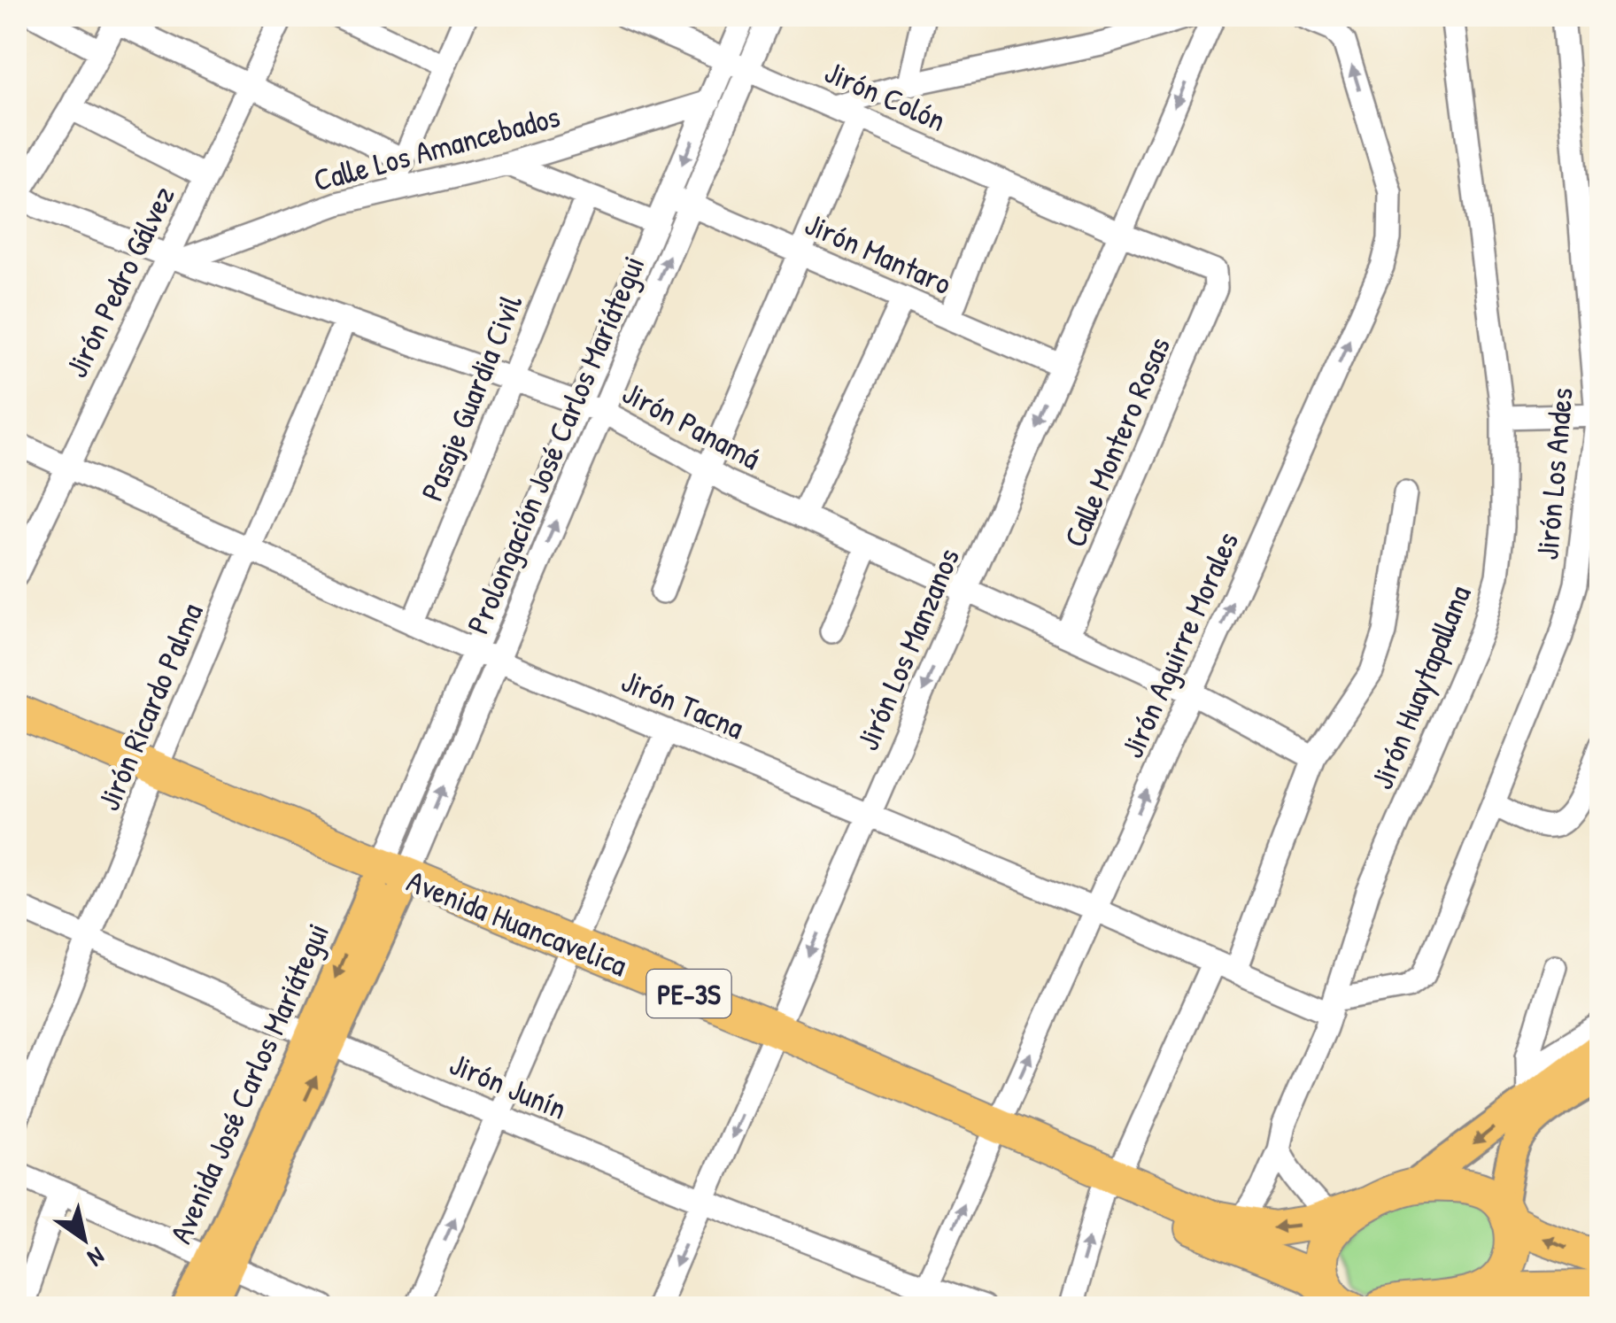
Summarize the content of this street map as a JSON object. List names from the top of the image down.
{
  "streets": {
    "highway": ["Avenida Huancavelica", "PE-3S"],
    "main road": ["Avenida José Carlos Mariátegui"],
    "street": [
      "Jirón Colón",
      "Calle Los Amancebados",
      "Jirón Mantaro",
      "Jirón Pedro Gálvez",
      "Pasaje Guardia Civil",
      "Jirón Panamá",
      "Calle Montero Rosas",
      "Prolongación José Carlos Mariátegui",
      "Jirón Los Andes",
      "Jirón Aguirre Morales",
      "Jirón Los Manzanos",
      "Jirón Huaytapallana",
      "Jirón Tacna",
      "Jirón Ricardo Palma",
      "Jirón Junín"
    ]
  },
  "crossings": [
    ["Jirón Colón", "Calle Montero Rosas"],
    ["Jirón Colón", "Prolongación José Carlos Mariátegui"],
    ["Jirón Colón", "Jirón Los Manzanos"],
    ["Calle Los Amancebados", "Jirón Pedro Gálvez"],
    ["Calle Los Amancebados", "Jirón Panamá"],
    ["Calle Los Amancebados", "Prolongación José Carlos Mariátegui"],
    ["Jirón Mantaro", "Prolongación José Carlos Mariátegui"],
    ["Jirón Mantaro", "Jirón Los Manzanos"],
    ["Jirón Pedro Gálvez", "Jirón Panamá"],
    ["Jirón Pedro Gálvez", "Jirón Tacna"],
    ["Pasaje Guardia Civil", "Jirón Panamá"],
    ["Pasaje Guardia Civil", "Jirón Tacna"],
    ["Jirón Panamá", "Calle Montero Rosas"],
    ["Jirón Panamá", "Prolongación José Carlos Mariátegui"],
    ["Jirón Panamá", "Jirón Aguirre Morales"],
    ["Jirón Panamá", "Jirón Los Manzanos"],
    ["Jirón Panamá", "Jirón Ricardo Palma"],
    ["Prolongación José Carlos Mariátegui", "Jirón Tacna"],
    ["Prolongación José Carlos Mariátegui", "Avenida Huancavelica"],
    ["Prolongación José Carlos Mariátegui", "Avenida José Carlos Mariátegui"],
    ["Jirón Los Andes", "Jirón Huaytapallana"],
    ["Jirón Los Andes", "Jirón Tacna"],
    ["Jirón Aguirre Morales", "Jirón Tacna"],
    ["Jirón Aguirre Morales", "Avenida Huancavelica"],
    ["Jirón Aguirre Morales", "Jirón Junín"],
    ["Jirón Los Manzanos", "Jirón Tacna"],
    ["Jirón Los Manzanos", "Avenida Huancavelica"],
    ["Jirón Los Manzanos", "Jirón Junín"],
    ["Jirón Huaytapallana", "Jirón Tacna"],
    ["Jirón Huaytapallana", "Avenida Huancavelica"],
    ["Jirón Tacna", "Jirón Ricardo Palma"],
    ["Jirón Ricardo Palma", "Avenida Huancavelica"],
    ["Jirón Ricardo Palma", "Jirón Junín"],
    ["Avenida Huancavelica", "PE-3S"],
    ["Avenida Huancavelica", "Avenida José Carlos Mariátegui"],
    ["Avenida José Carlos Mariátegui", "Jirón Junín"]
  ],
  "one_way": ["Jirón Los Manzanos"],
  "north": "bottom right"
}
